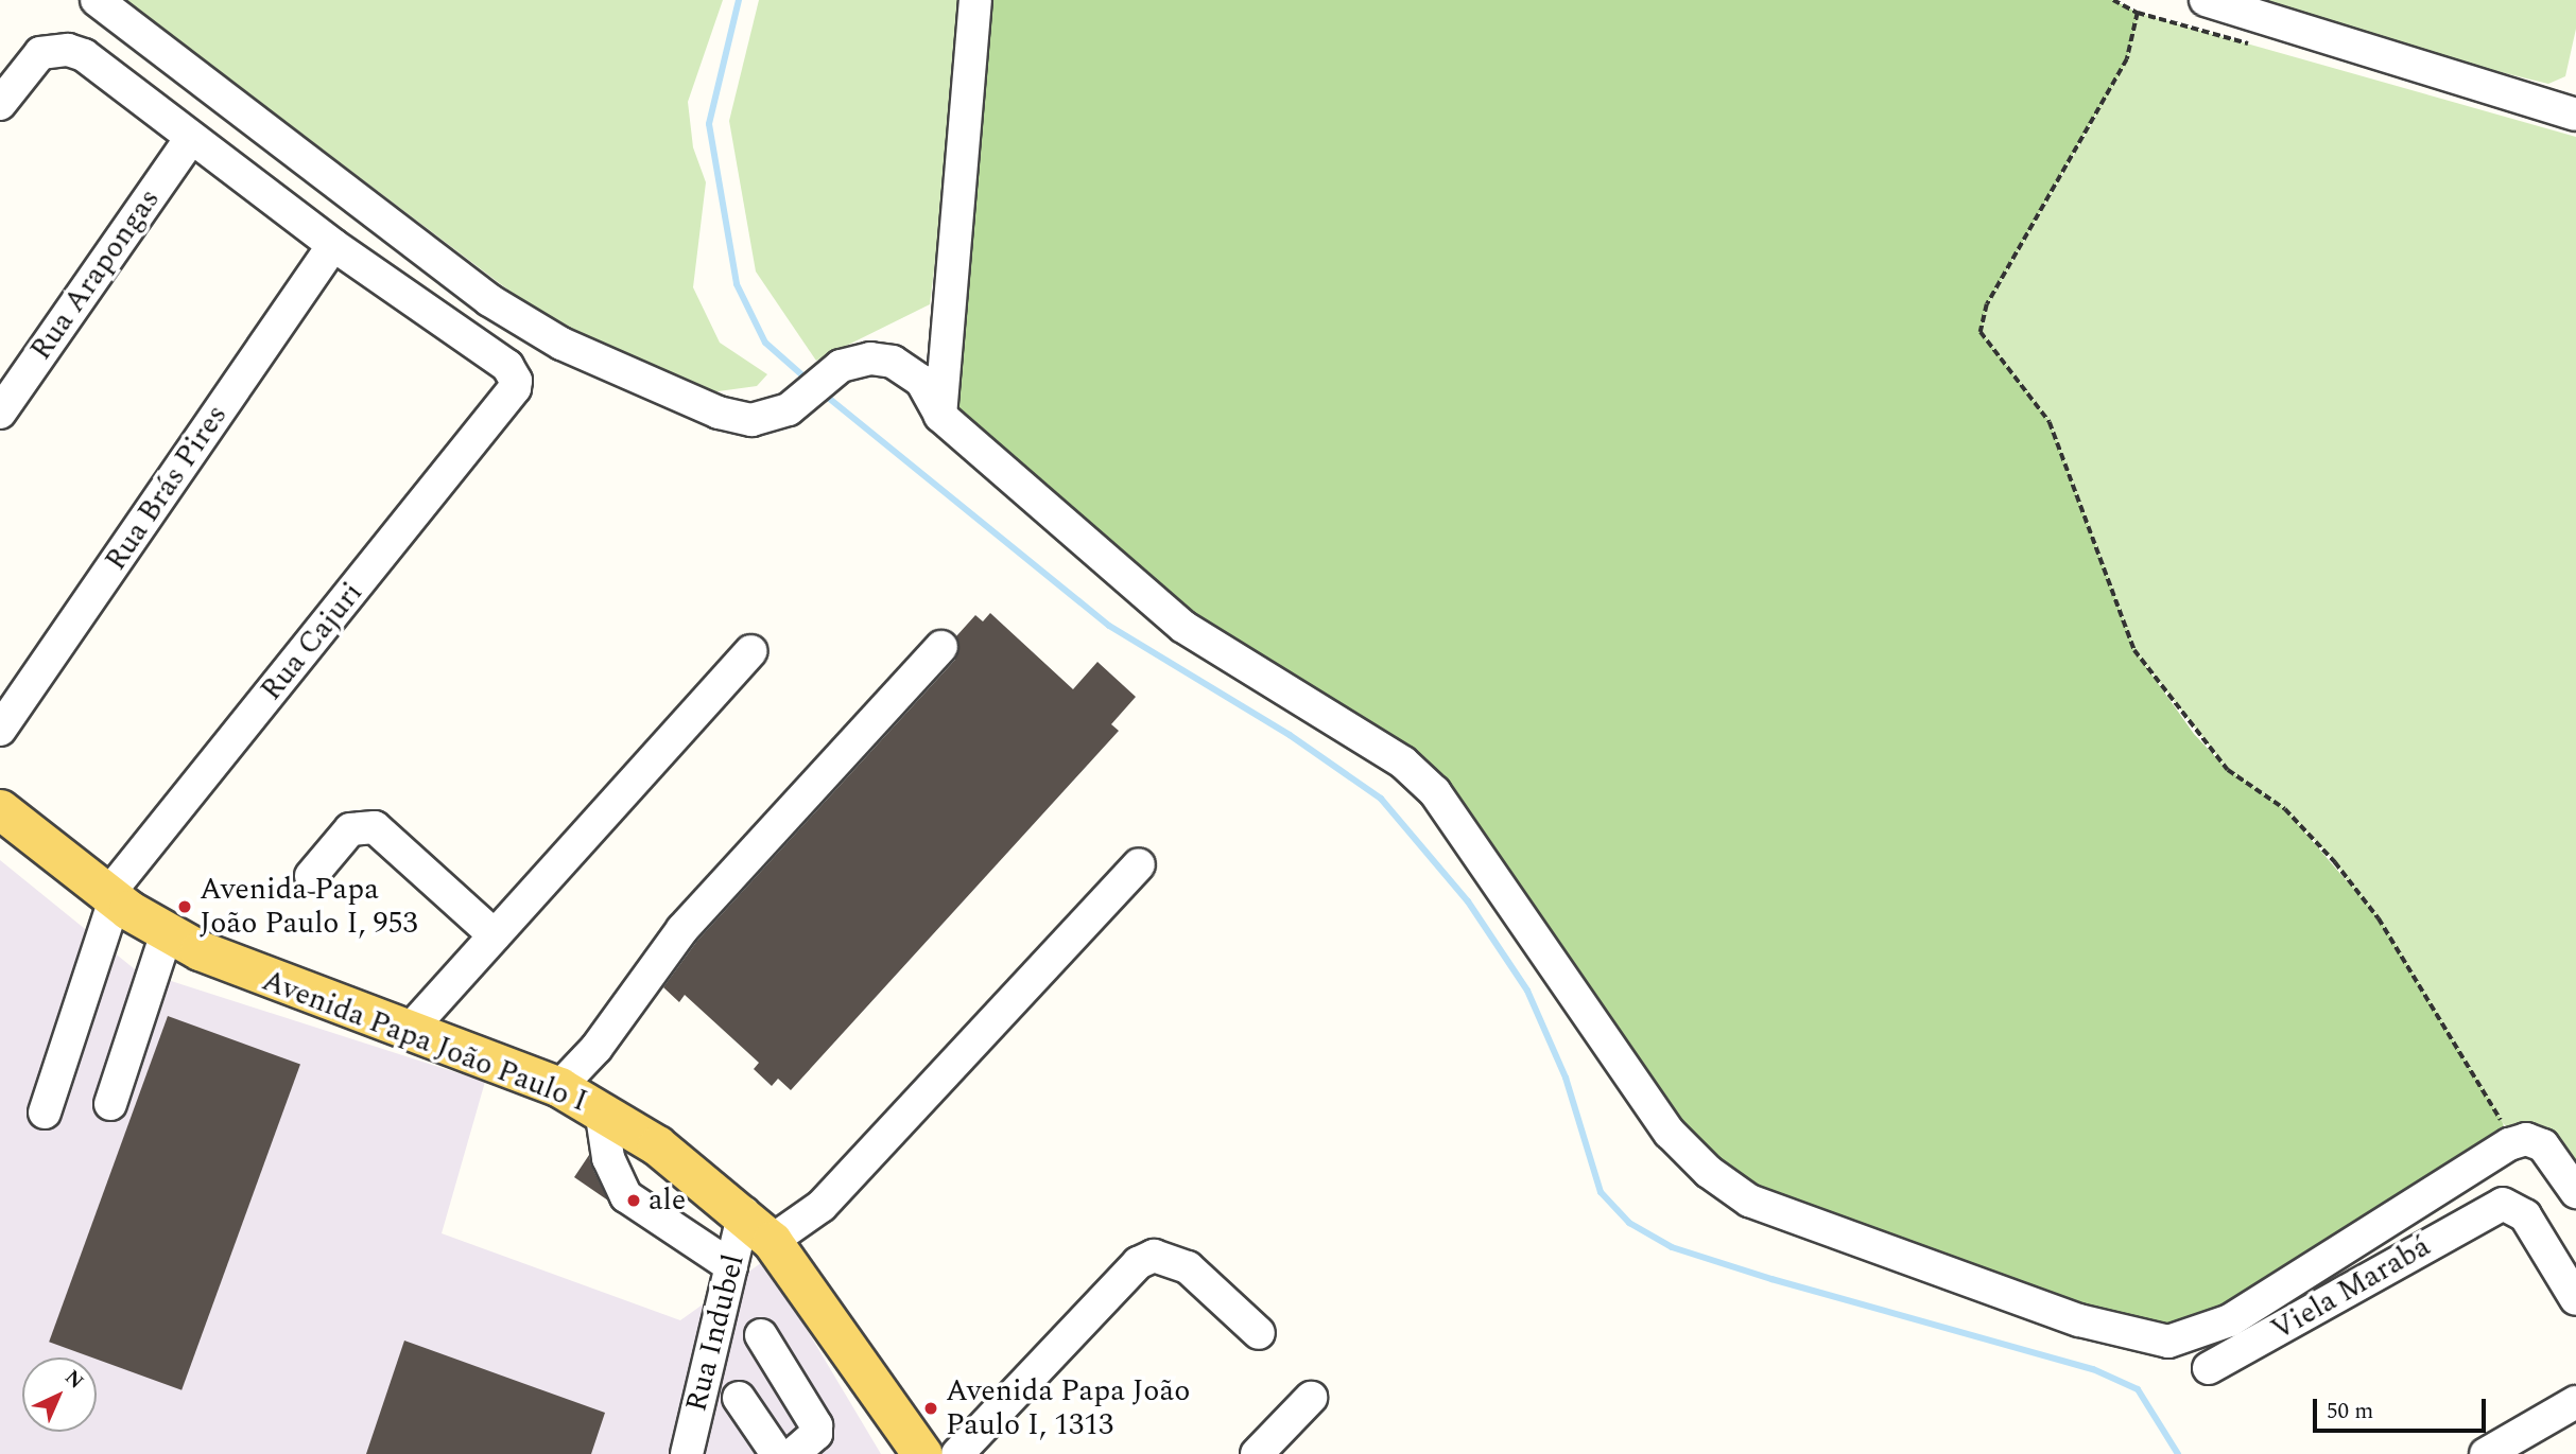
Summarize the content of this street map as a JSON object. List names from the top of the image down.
{
  "streets": {
    "main road": ["Avenida Papa João Paulo I"],
    "street": [
      "Rua Arapongas",
      "Rua Brás Pires",
      "Rua Cajuri",
      "Viela Marabá",
      "Rua Indubel"
    ]
  },
  "crossings": [
    ["Rua Brás Pires", "Rua Cajuri"],
    ["Rua Cajuri", "Avenida Papa João Paulo I"],
    ["Avenida Papa João Paulo I", "Rua Indubel"]
  ],
  "places": ["Avenida Papa João Paulo I, 953", "ale", "Avenida Papa João Paulo I, 1313"],
  "scale_bar": "50 m",
  "north": "top right"
}
